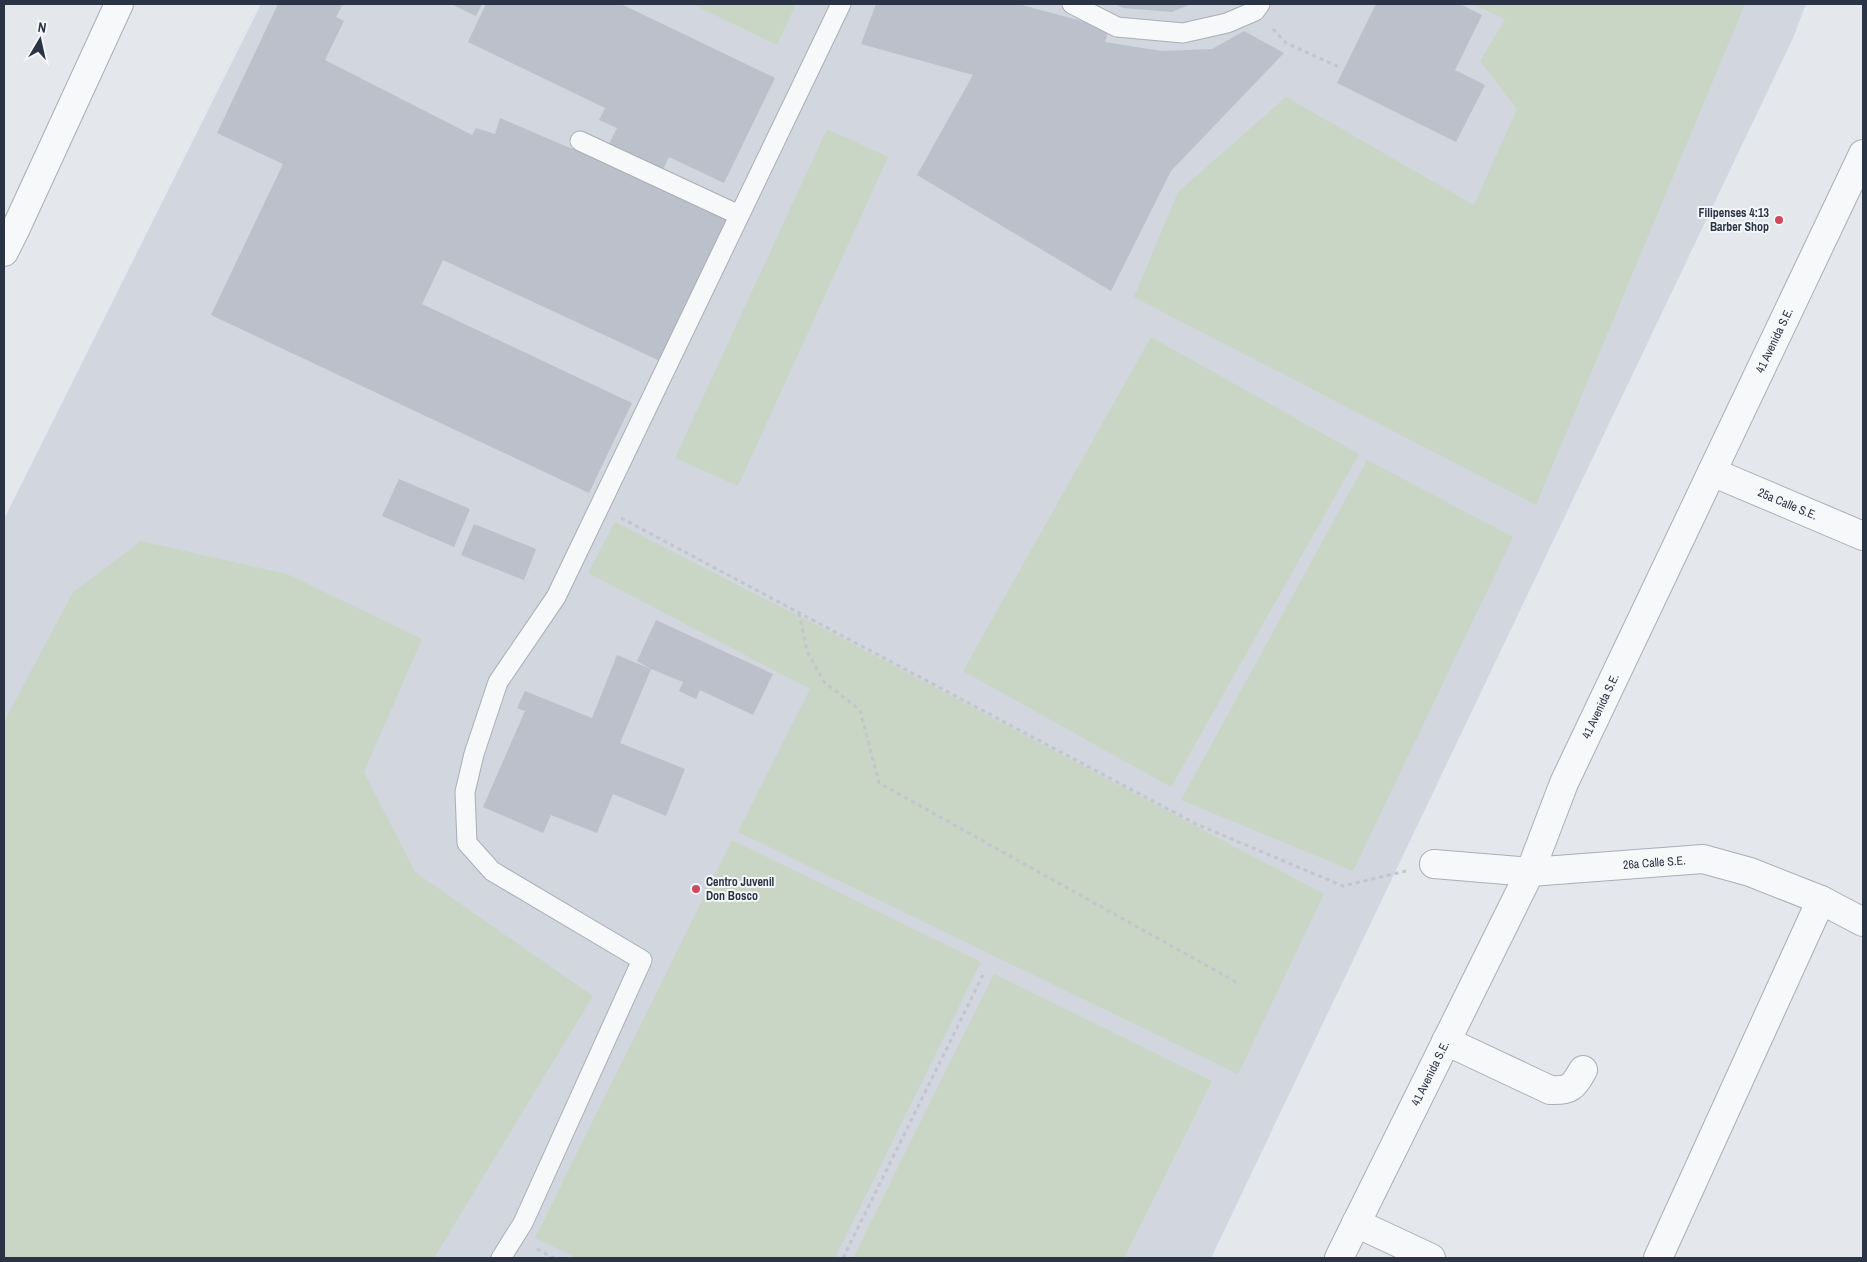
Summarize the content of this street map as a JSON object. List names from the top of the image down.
{
  "streets": {
    "street": ["41 Avenida S.E.", "25a Calle S.E.", "26a Calle S.E."]
  },
  "crossings": [
    ["41 Avenida S.E.", "25a Calle S.E."],
    ["41 Avenida S.E.", "26a Calle S.E."]
  ],
  "places": ["Filipenses 4:13 Barber Shop", "Centro Juvenil Don Bosco"],
  "north": "top"
}
